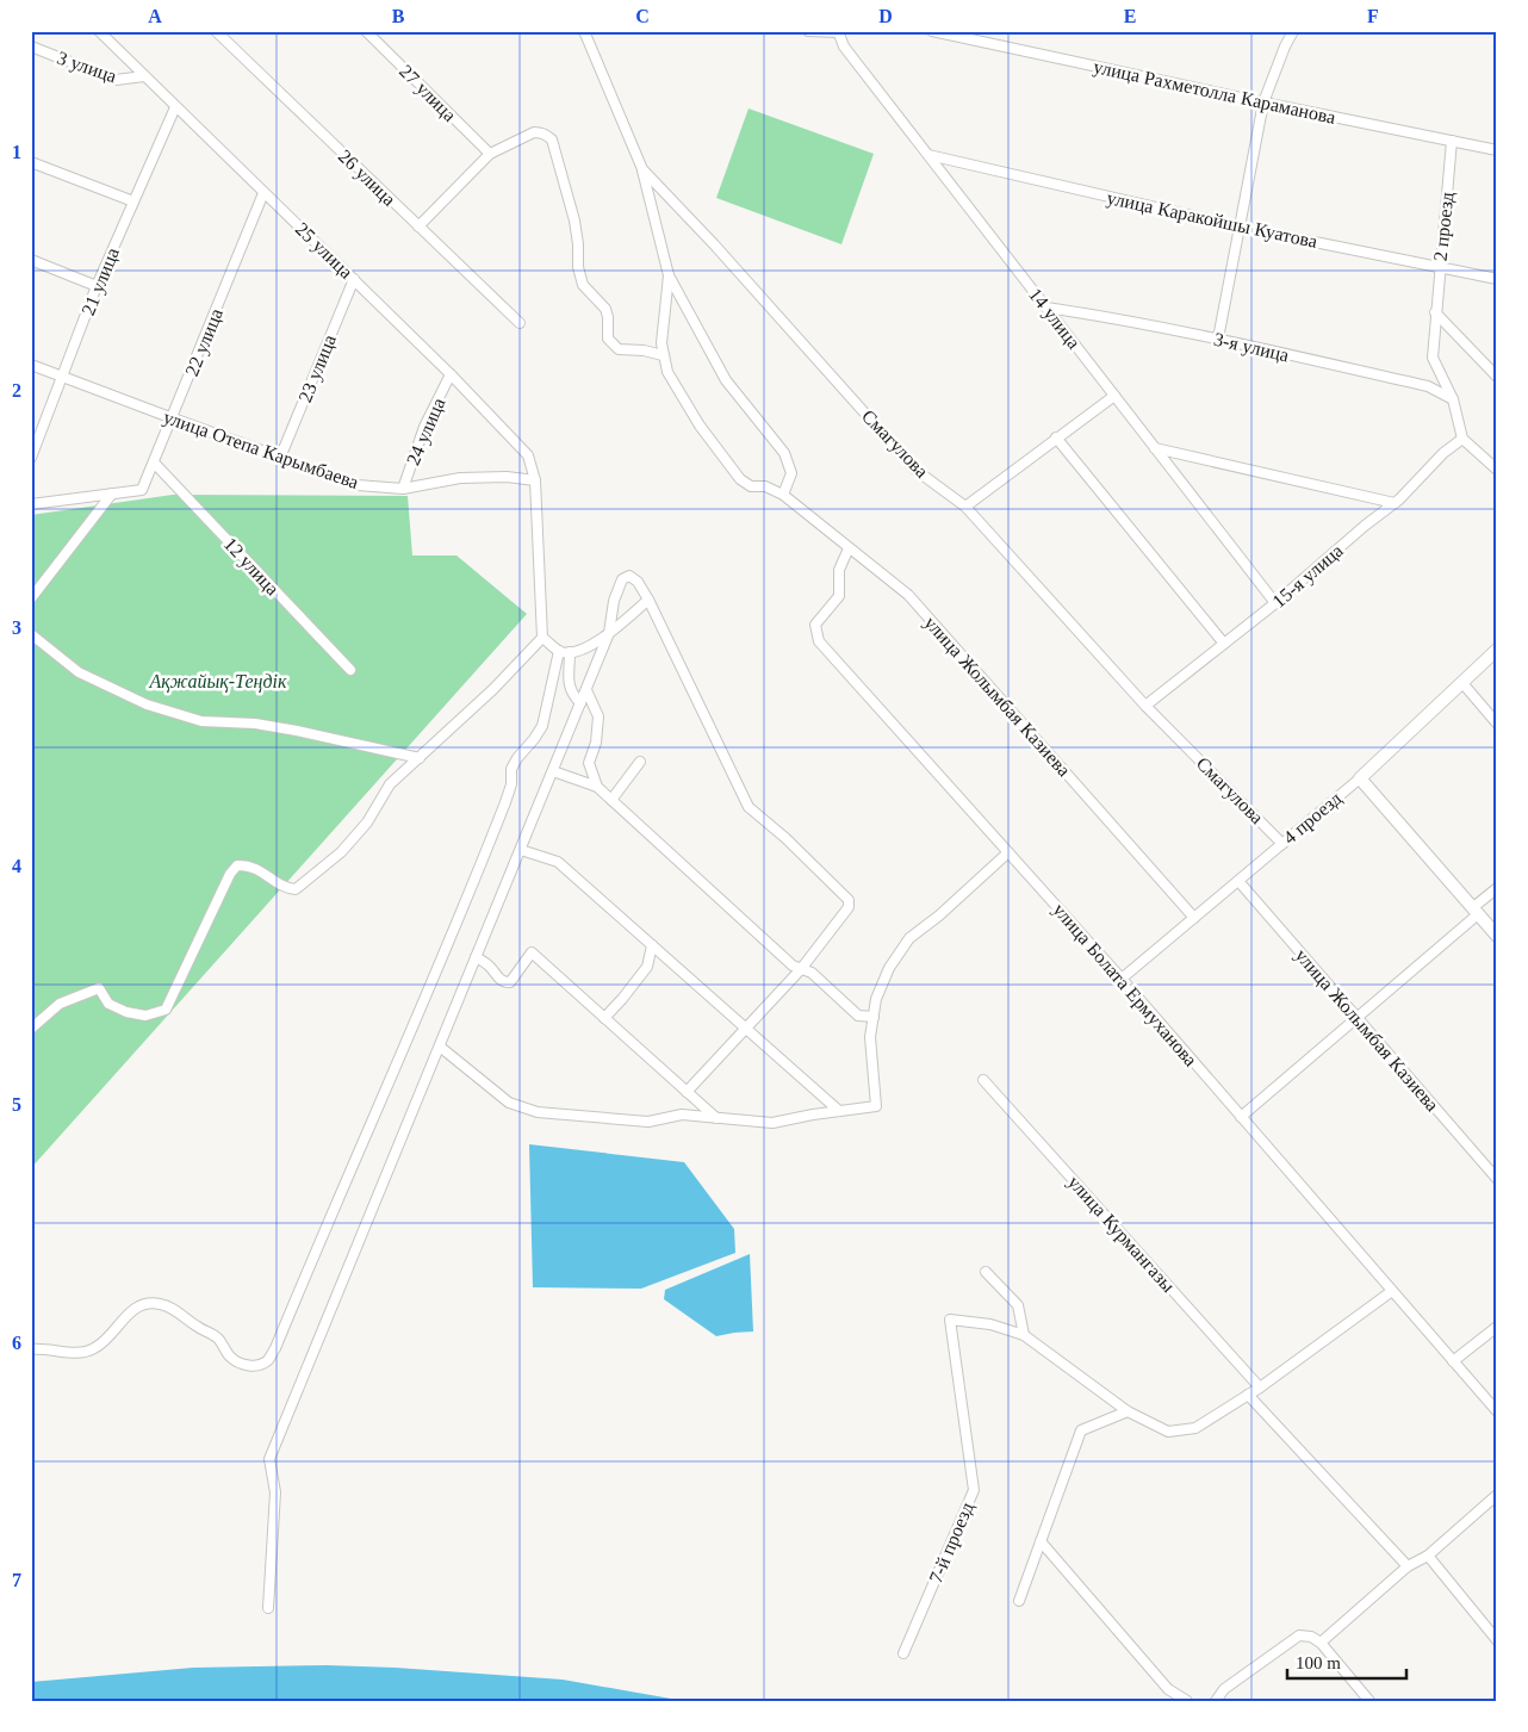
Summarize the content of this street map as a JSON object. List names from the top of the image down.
{
  "streets": {
    "street": [
      "3 улица",
      "улица Рахметолла Караманова",
      "27 улица",
      "26 улица",
      "улица Каракойшы Куатова",
      "2 проезд",
      "25 улица",
      "21 улица",
      "14 улица",
      "22 улица",
      "3-я улица",
      "23 улица",
      "24 улица",
      "Смагулова",
      "улица Отепа Карымбаева",
      "12 улица",
      "15-я улица",
      "улица Жолымбая Казиева",
      "4 проезд",
      "улица Болата Ермуханова",
      "улица Курмангазы",
      "7-й проезд"
    ]
  },
  "crossings": [
    ["3 улица", "25 улица"],
    ["улица Рахметолла Караманова", "2 проезд"],
    ["улица Каракойшы Куатова", "2 проезд"],
    ["улица Каракойшы Куатова", "14 улица"],
    ["2 проезд", "3-я улица"],
    ["2 проезд", "15-я улица"],
    ["25 улица", "21 улица"],
    ["25 улица", "22 улица"],
    ["25 улица", "23 улица"],
    ["25 улица", "24 улица"],
    ["25 улица", "улица Отепа Карымбаева"],
    ["21 улица", "улица Отепа Карымбаева"],
    ["14 улица", "3-я улица"],
    ["14 улица", "15-я улица"],
    ["22 улица", "улица Отепа Карымбаева"],
    ["22 улица", "12 улица"],
    ["23 улица", "улица Отепа Карымбаева"],
    ["24 улица", "улица Отепа Карымбаева"],
    ["Смагулова", "15-я улица"],
    ["Смагулова", "улица Жолымбая Казиева"],
    ["Смагулова", "4 проезд"],
    ["улица Жолымбая Казиева", "4 проезд"],
    ["улица Жолымбая Казиева", "улица Болата Ермуханова"],
    ["4 проезд", "улица Болата Ермуханова"]
  ],
  "parks": ["Ақжайық-Теңдік"],
  "scale_bar": "100 m",
  "grid": {
    "columns": [
      "A",
      "B",
      "C",
      "D",
      "E",
      "F"
    ],
    "rows": [
      "1",
      "2",
      "3",
      "4",
      "5",
      "6",
      "7"
    ]
  }
}
